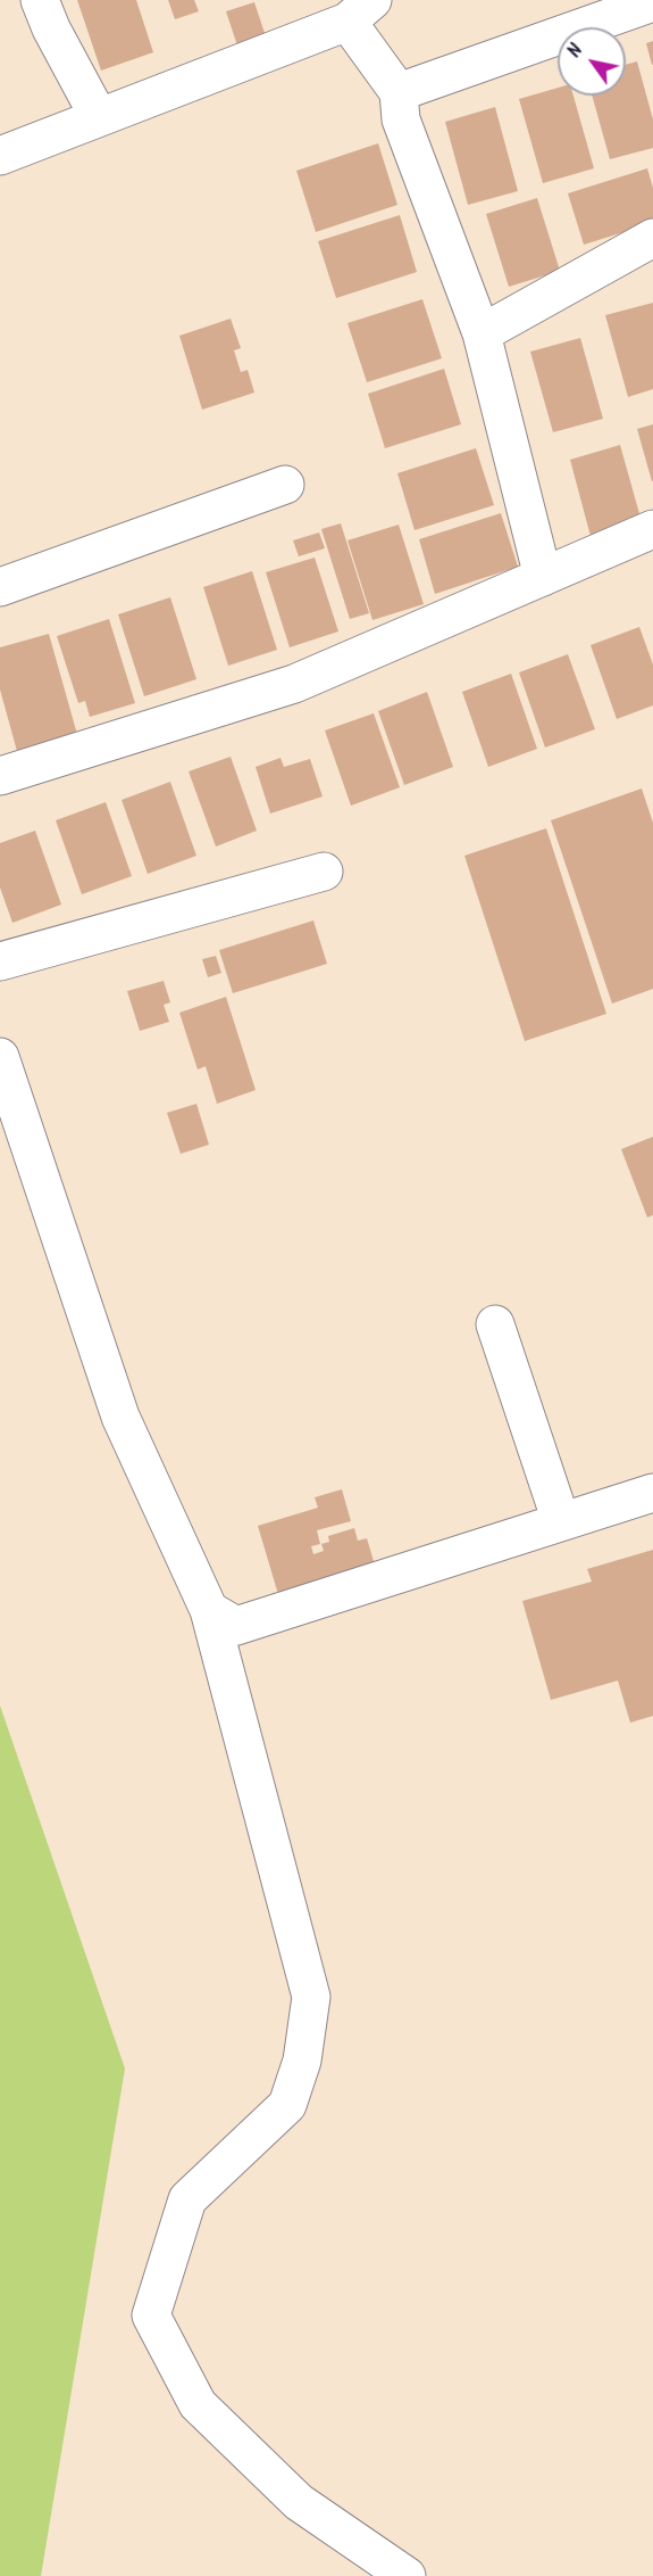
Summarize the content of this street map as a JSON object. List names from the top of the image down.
{
  "north": "top left"
}
